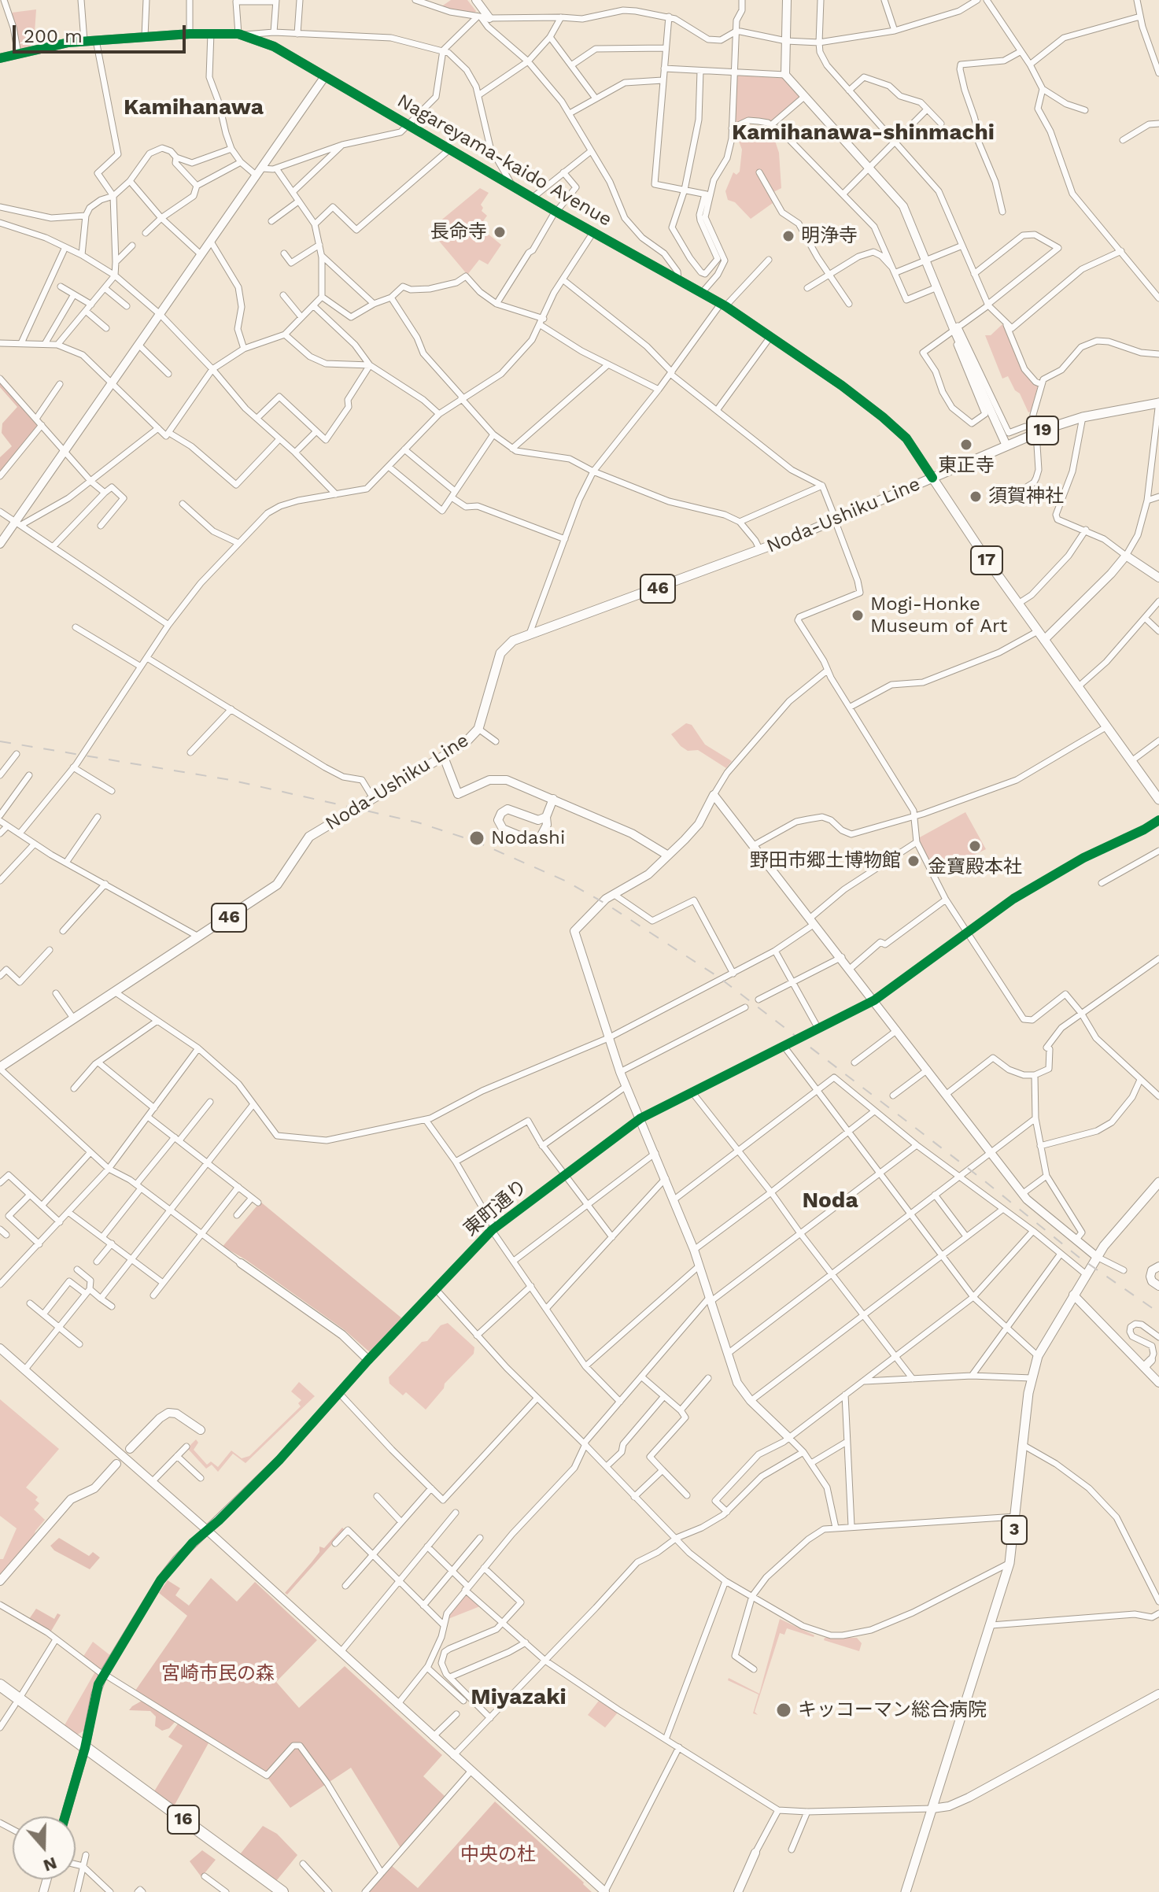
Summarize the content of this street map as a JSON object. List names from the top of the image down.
{
  "streets": {
    "highway": ["16"],
    "main road": [
      "Nagareyama-kaido Avenue",
      "19",
      "Noda-Ushiku Line",
      "17",
      "46",
      "3"
    ],
    "street": ["東町通り"]
  },
  "crossings": [
    ["Nagareyama-kaido Avenue", "19"],
    ["Nagareyama-kaido Avenue", "Noda-Ushiku Line"],
    ["19", "Noda-Ushiku Line"],
    ["東町通り", "16"]
  ],
  "districts": [
    "Kamihanawa",
    "Kamihanawa-shinmachi",
    "Noda",
    "Miyazaki"
  ],
  "parks": ["宮崎市民の森", "中央の杜"],
  "places": [
    "長命寺",
    "明浄寺",
    "東正寺",
    "須賀神社",
    "Mogi-Honke Museum of Art",
    "Nodashi",
    "金寶殿本社",
    "野田市郷土博物館",
    "キッコーマン総合病院"
  ],
  "scale_bar": "200 m",
  "north": "bottom"
}
